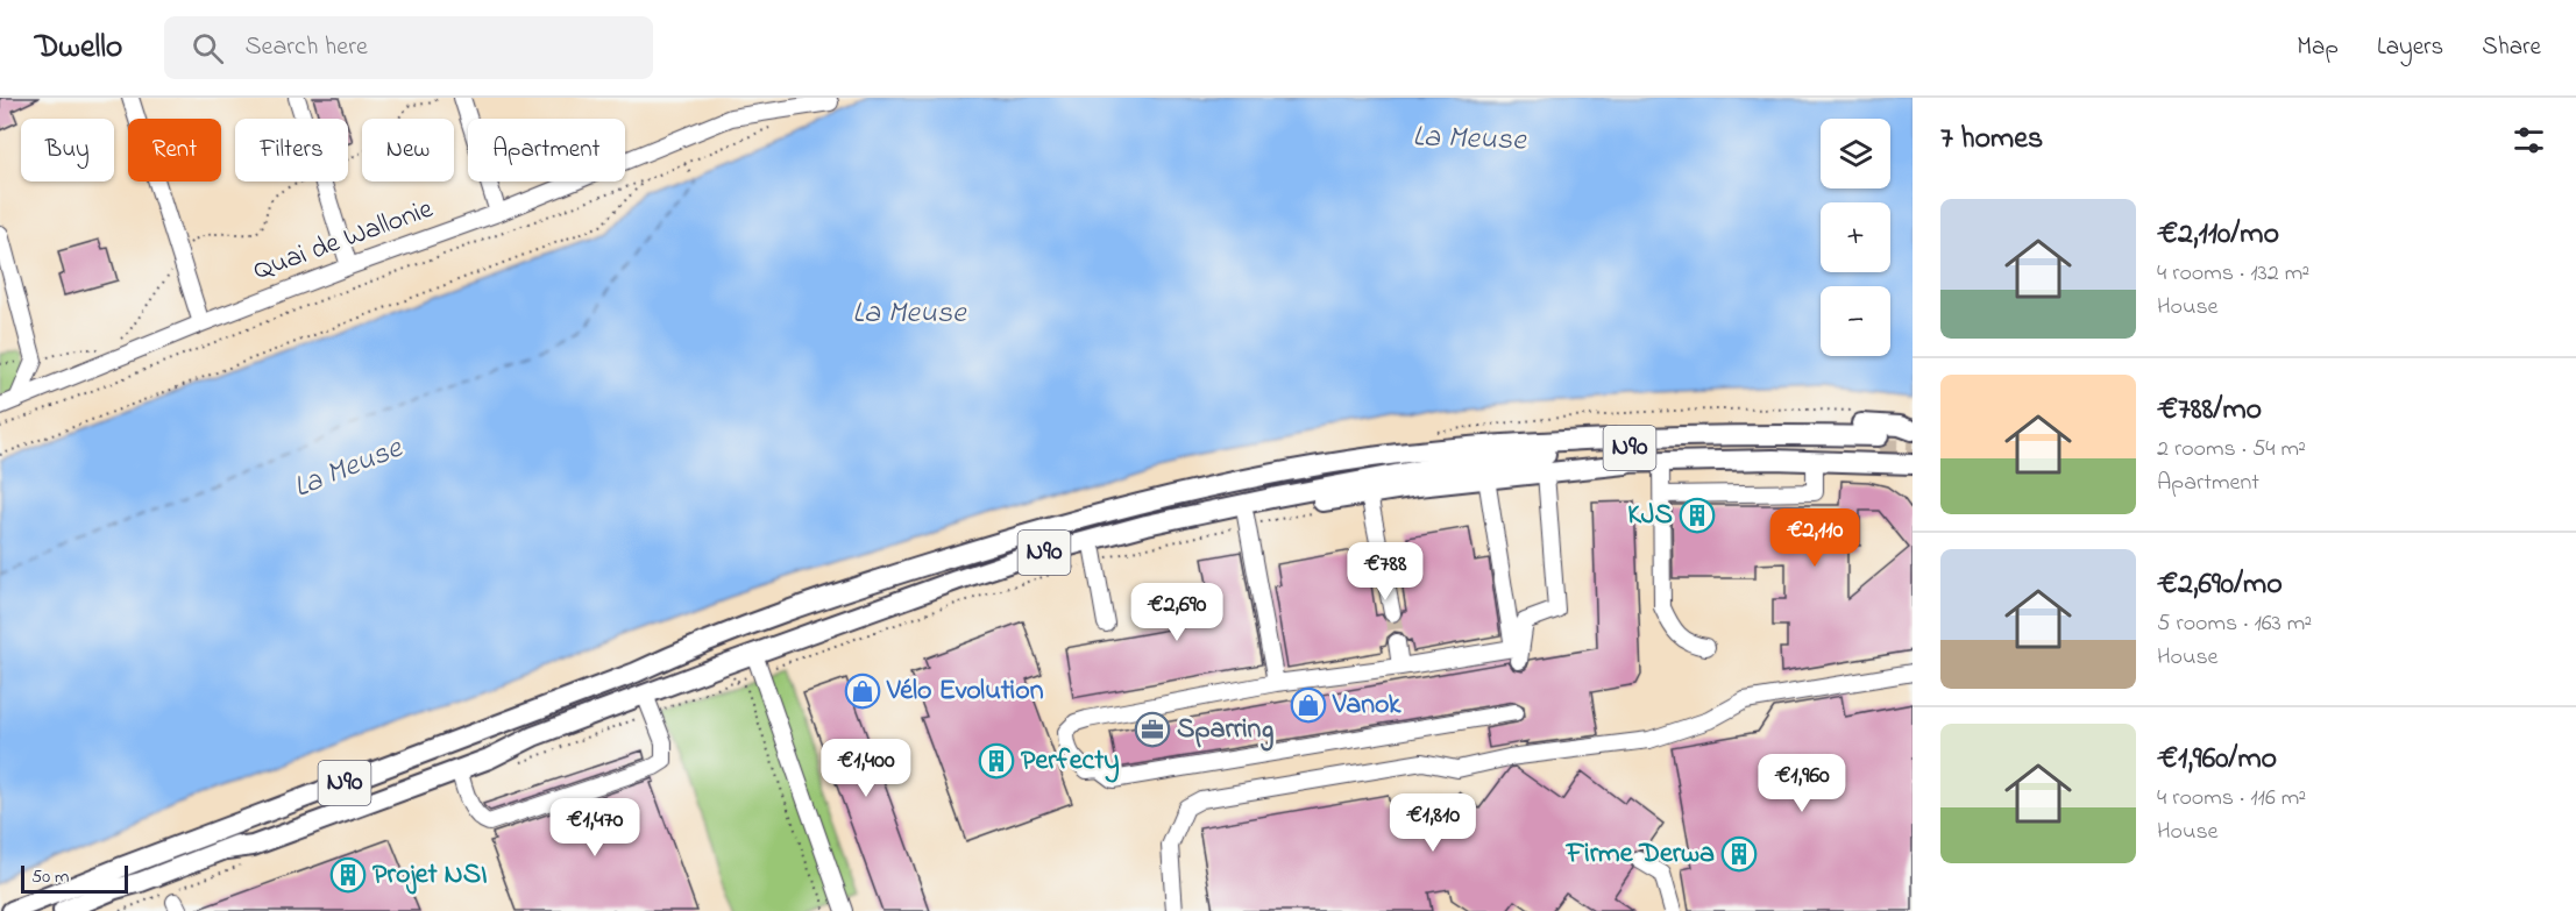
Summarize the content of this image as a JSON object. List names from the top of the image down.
{
  "streets": {
    "main road": ["N90"],
    "street": ["Quai de Wallonie"]
  },
  "water": ["La Meuse"],
  "places": {
    "building": [
      "KJS",
      "Perfecty",
      "Firme Derwa",
      "Projet NSI"
    ],
    "shop": ["Vélo Evolution", "Vanok"],
    "office": ["Sparring"]
  },
  "scale_bar": "50 m",
  "page": {
    "header": "Dwello",
    "search": "Search here",
    "nav": ["Map", "Layers", "Share"],
    "heading": "7 homes",
    "map_buttons": ["+", "−"],
    "chip": [
      "Buy",
      "Rent",
      "Filters",
      "New",
      "Apartment"
    ],
    "list": [
      {
        "name": "€2,110/mo",
        "note": "4 rooms · 132 m² · House"
      },
      {
        "name": "€788/mo",
        "note": "2 rooms · 54 m² · Apartment"
      },
      {
        "name": "€2,690/mo",
        "note": "5 rooms · 163 m² · House"
      },
      {
        "name": "€1,960/mo",
        "note": "4 rooms · 116 m² · House"
      }
    ],
    "price": [
      "€2,110",
      "€788",
      "€2,690",
      "€1,400",
      "€1,960",
      "€1,810",
      "€1,470"
    ],
    "scale": "50 m"
  }
}
